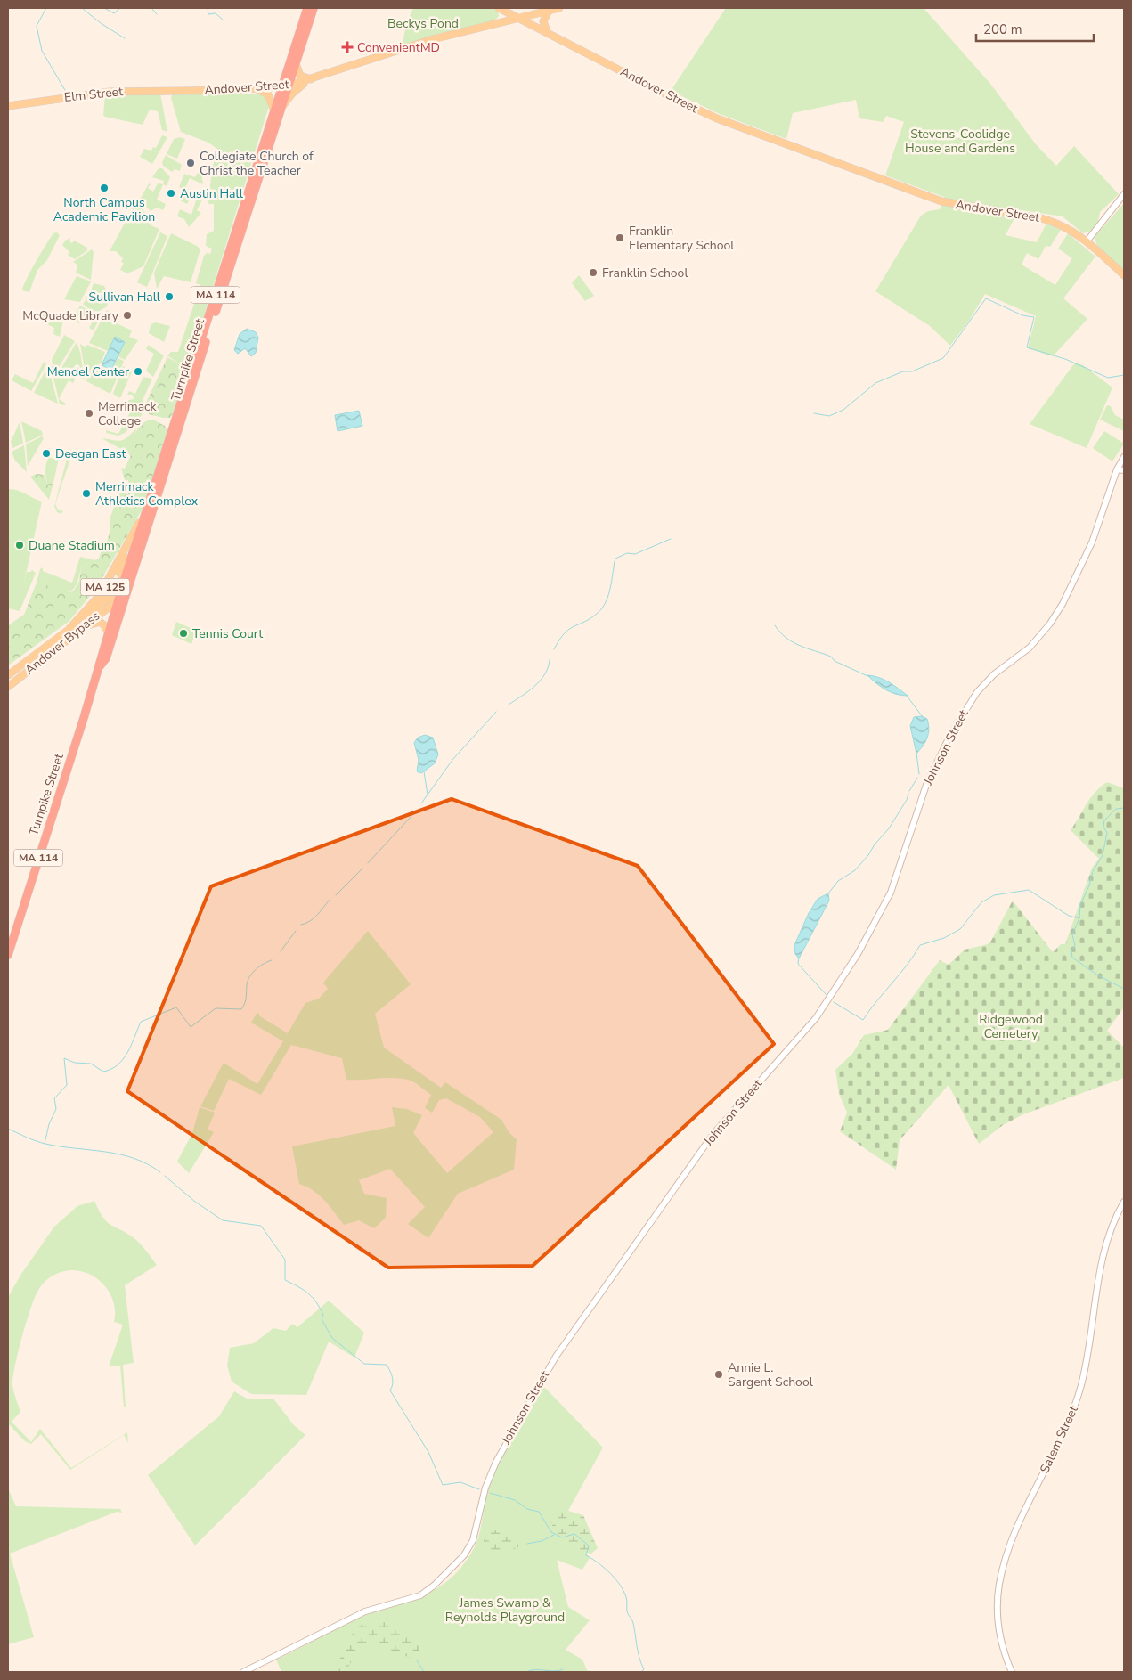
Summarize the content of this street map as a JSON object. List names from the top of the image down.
{
  "streets": {
    "highway": ["MA 114", "Turnpike Street"],
    "main road": [
      "Andover Street",
      "Elm Street",
      "MA 125",
      "Andover Bypass"
    ],
    "street": ["Johnson Street", "Salem Street"]
  },
  "crossings": [
    ["Andover Street", "Elm Street"],
    ["Andover Street", "Turnpike Street"],
    ["Turnpike Street", "MA 125"],
    ["Turnpike Street", "Andover Bypass"],
    ["MA 125", "Andover Bypass"]
  ],
  "parks": [
    "Beckys Pond",
    "Stevens-Coolidge House and Gardens",
    "Ridgewood Cemetery",
    "James Swamp & Reynolds Playground"
  ],
  "places": {
    "health": ["ConvenientMD"],
    "other": [
      "Collegiate Church of Christ the Teacher",
      "North Campus Academic Pavilion",
      "Austin Hall",
      "Franklin Elementary School",
      "Franklin School",
      "Sullivan Hall",
      "McQuade Library",
      "Mendel Center",
      "Merrimack College",
      "Deegan East",
      "Merrimack Athletics Complex",
      "Duane Stadium",
      "Tennis Court",
      "Annie L. Sargent School"
    ]
  },
  "scale_bar": "200 m"
}
